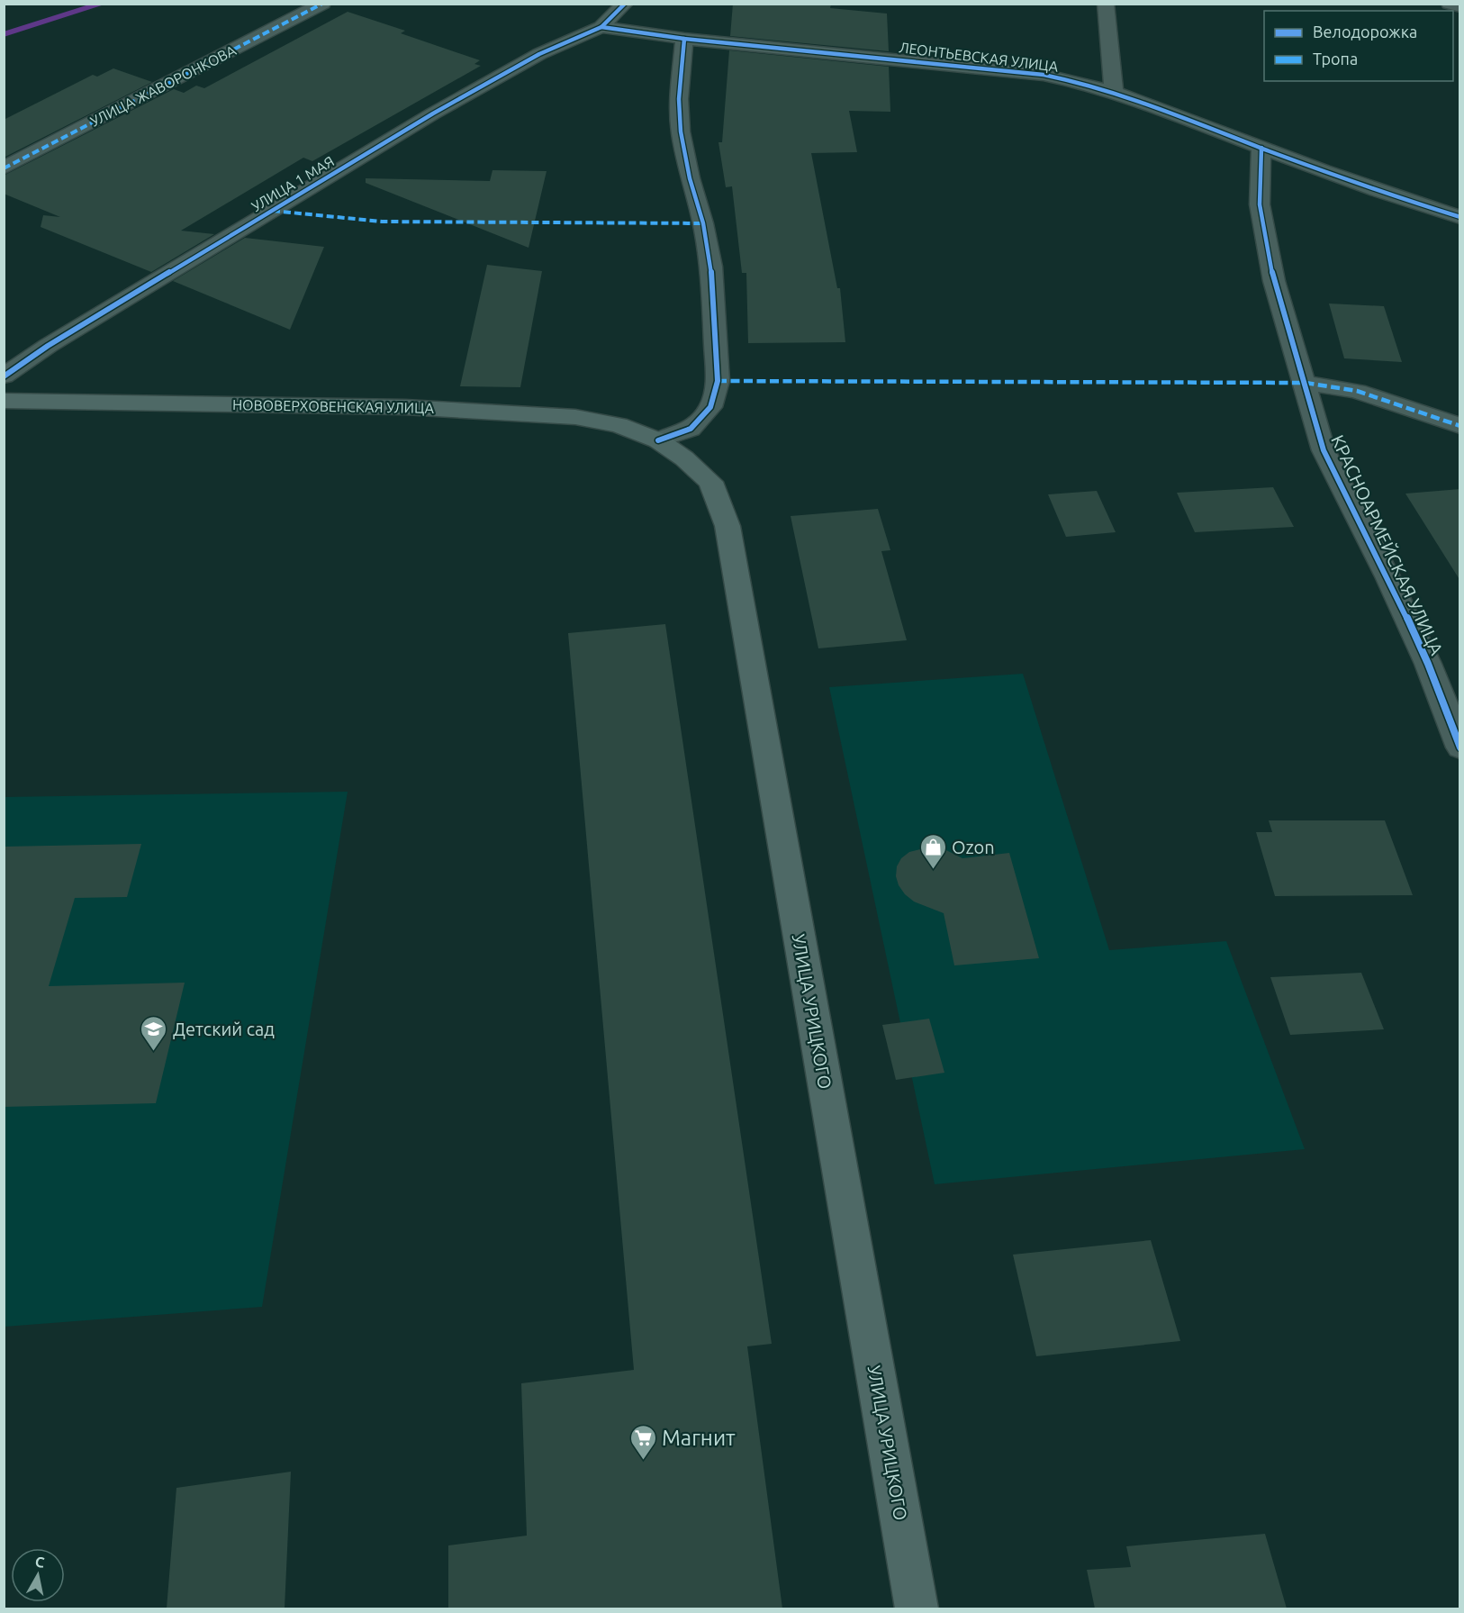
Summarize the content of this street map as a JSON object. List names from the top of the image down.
{
  "streets": {
    "main road": ["НОВОВЕРХОВЕНСКАЯ УЛИЦА", "УЛИЦА УРИЦКОГО"],
    "street": [
      "ЛЕОНТЬЕВСКАЯ УЛИЦА",
      "УЛИЦА ЖАВОРОНКОВА",
      "УЛИЦА 1 МАЯ",
      "КРАСНОАРМЕЙСКАЯ УЛИЦА"
    ]
  },
  "crossings": [
    ["ЛЕОНТЬЕВСКАЯ УЛИЦА", "УЛИЦА 1 МАЯ"],
    ["ЛЕОНТЬЕВСКАЯ УЛИЦА", "КРАСНОАРМЕЙСКАЯ УЛИЦА"],
    ["НОВОВЕРХОВЕНСКАЯ УЛИЦА", "УЛИЦА УРИЦКОГО"]
  ],
  "places": {
    "shop": ["Ozon"],
    "school or university": ["Детский сад"],
    "supermarket": ["Магнит"]
  },
  "legend": ["Велодорожка", "Тропа"],
  "north": "top"
}
